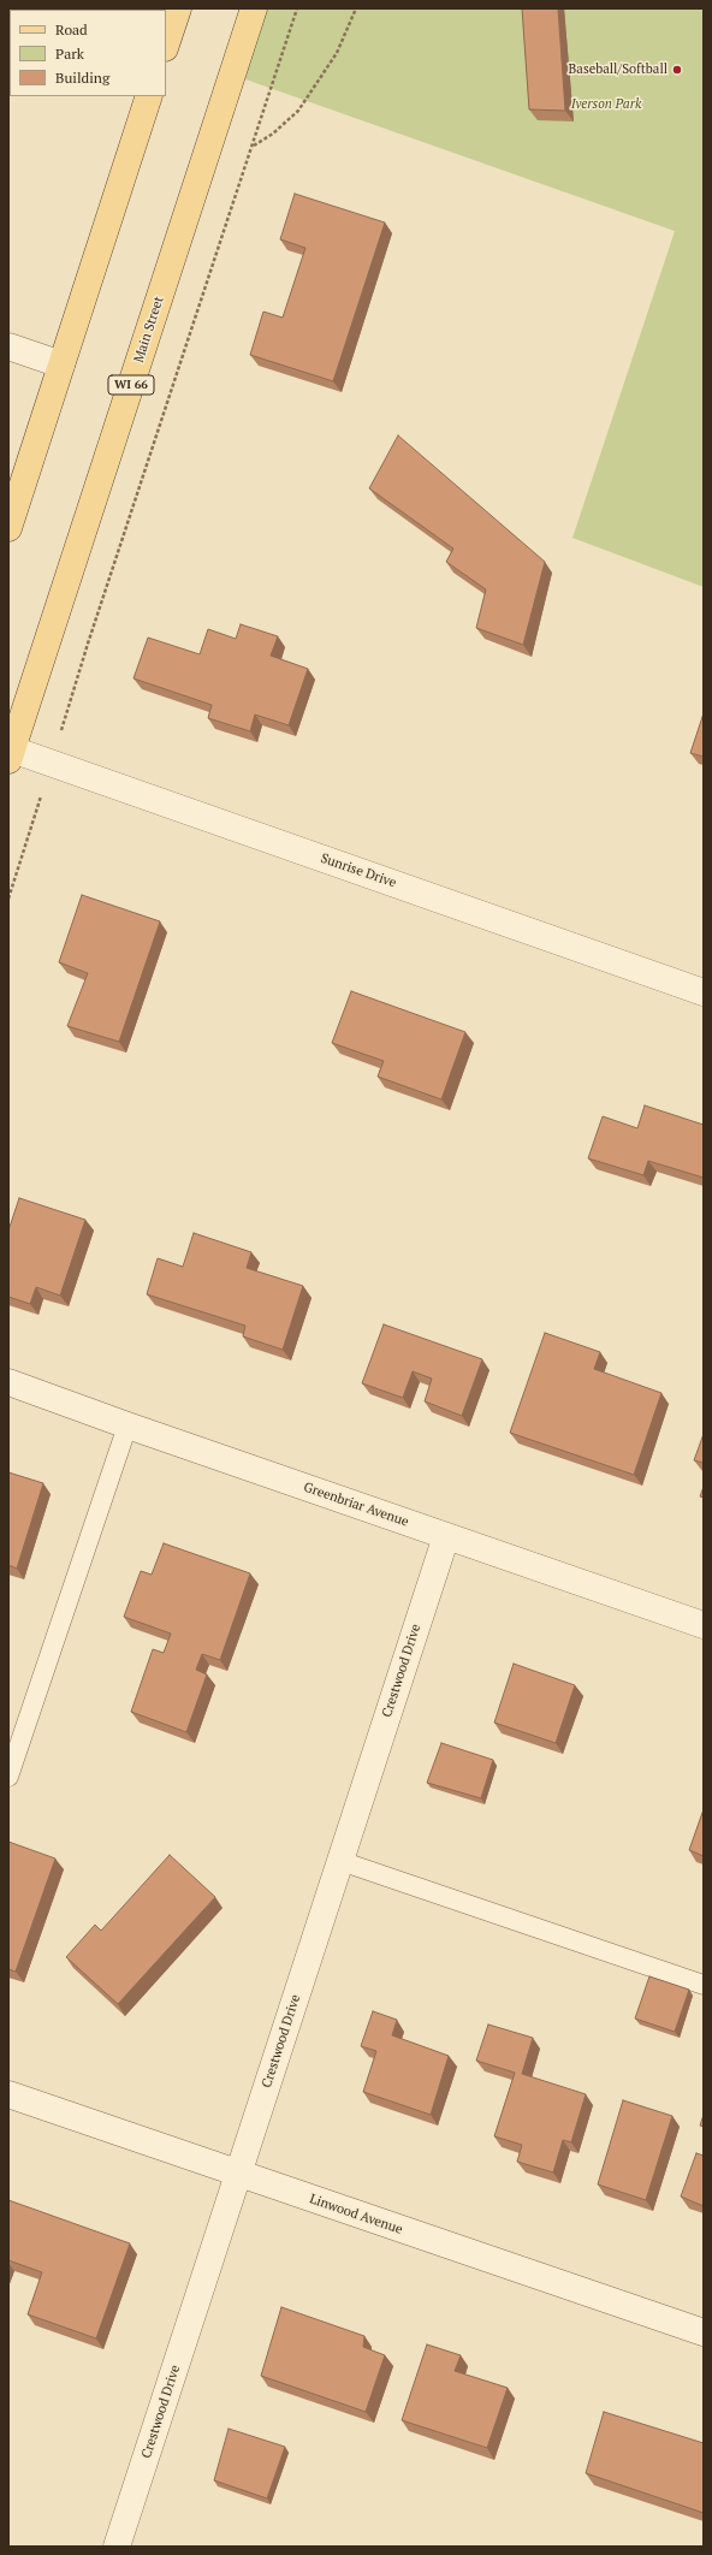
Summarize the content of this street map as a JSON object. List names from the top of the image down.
{
  "streets": {
    "main road": ["Main Street", "WI 66"],
    "street": [
      "Sunrise Drive",
      "Greenbriar Avenue",
      "Crestwood Drive",
      "Linwood Avenue"
    ]
  },
  "crossings": [
    ["Main Street", "Sunrise Drive"],
    ["Greenbriar Avenue", "Crestwood Drive"],
    ["Crestwood Drive", "Linwood Avenue"]
  ],
  "parks": ["Iverson Park"],
  "places": ["Baseball/Softball"],
  "legend": ["Road", "Park", "Building"]
}
